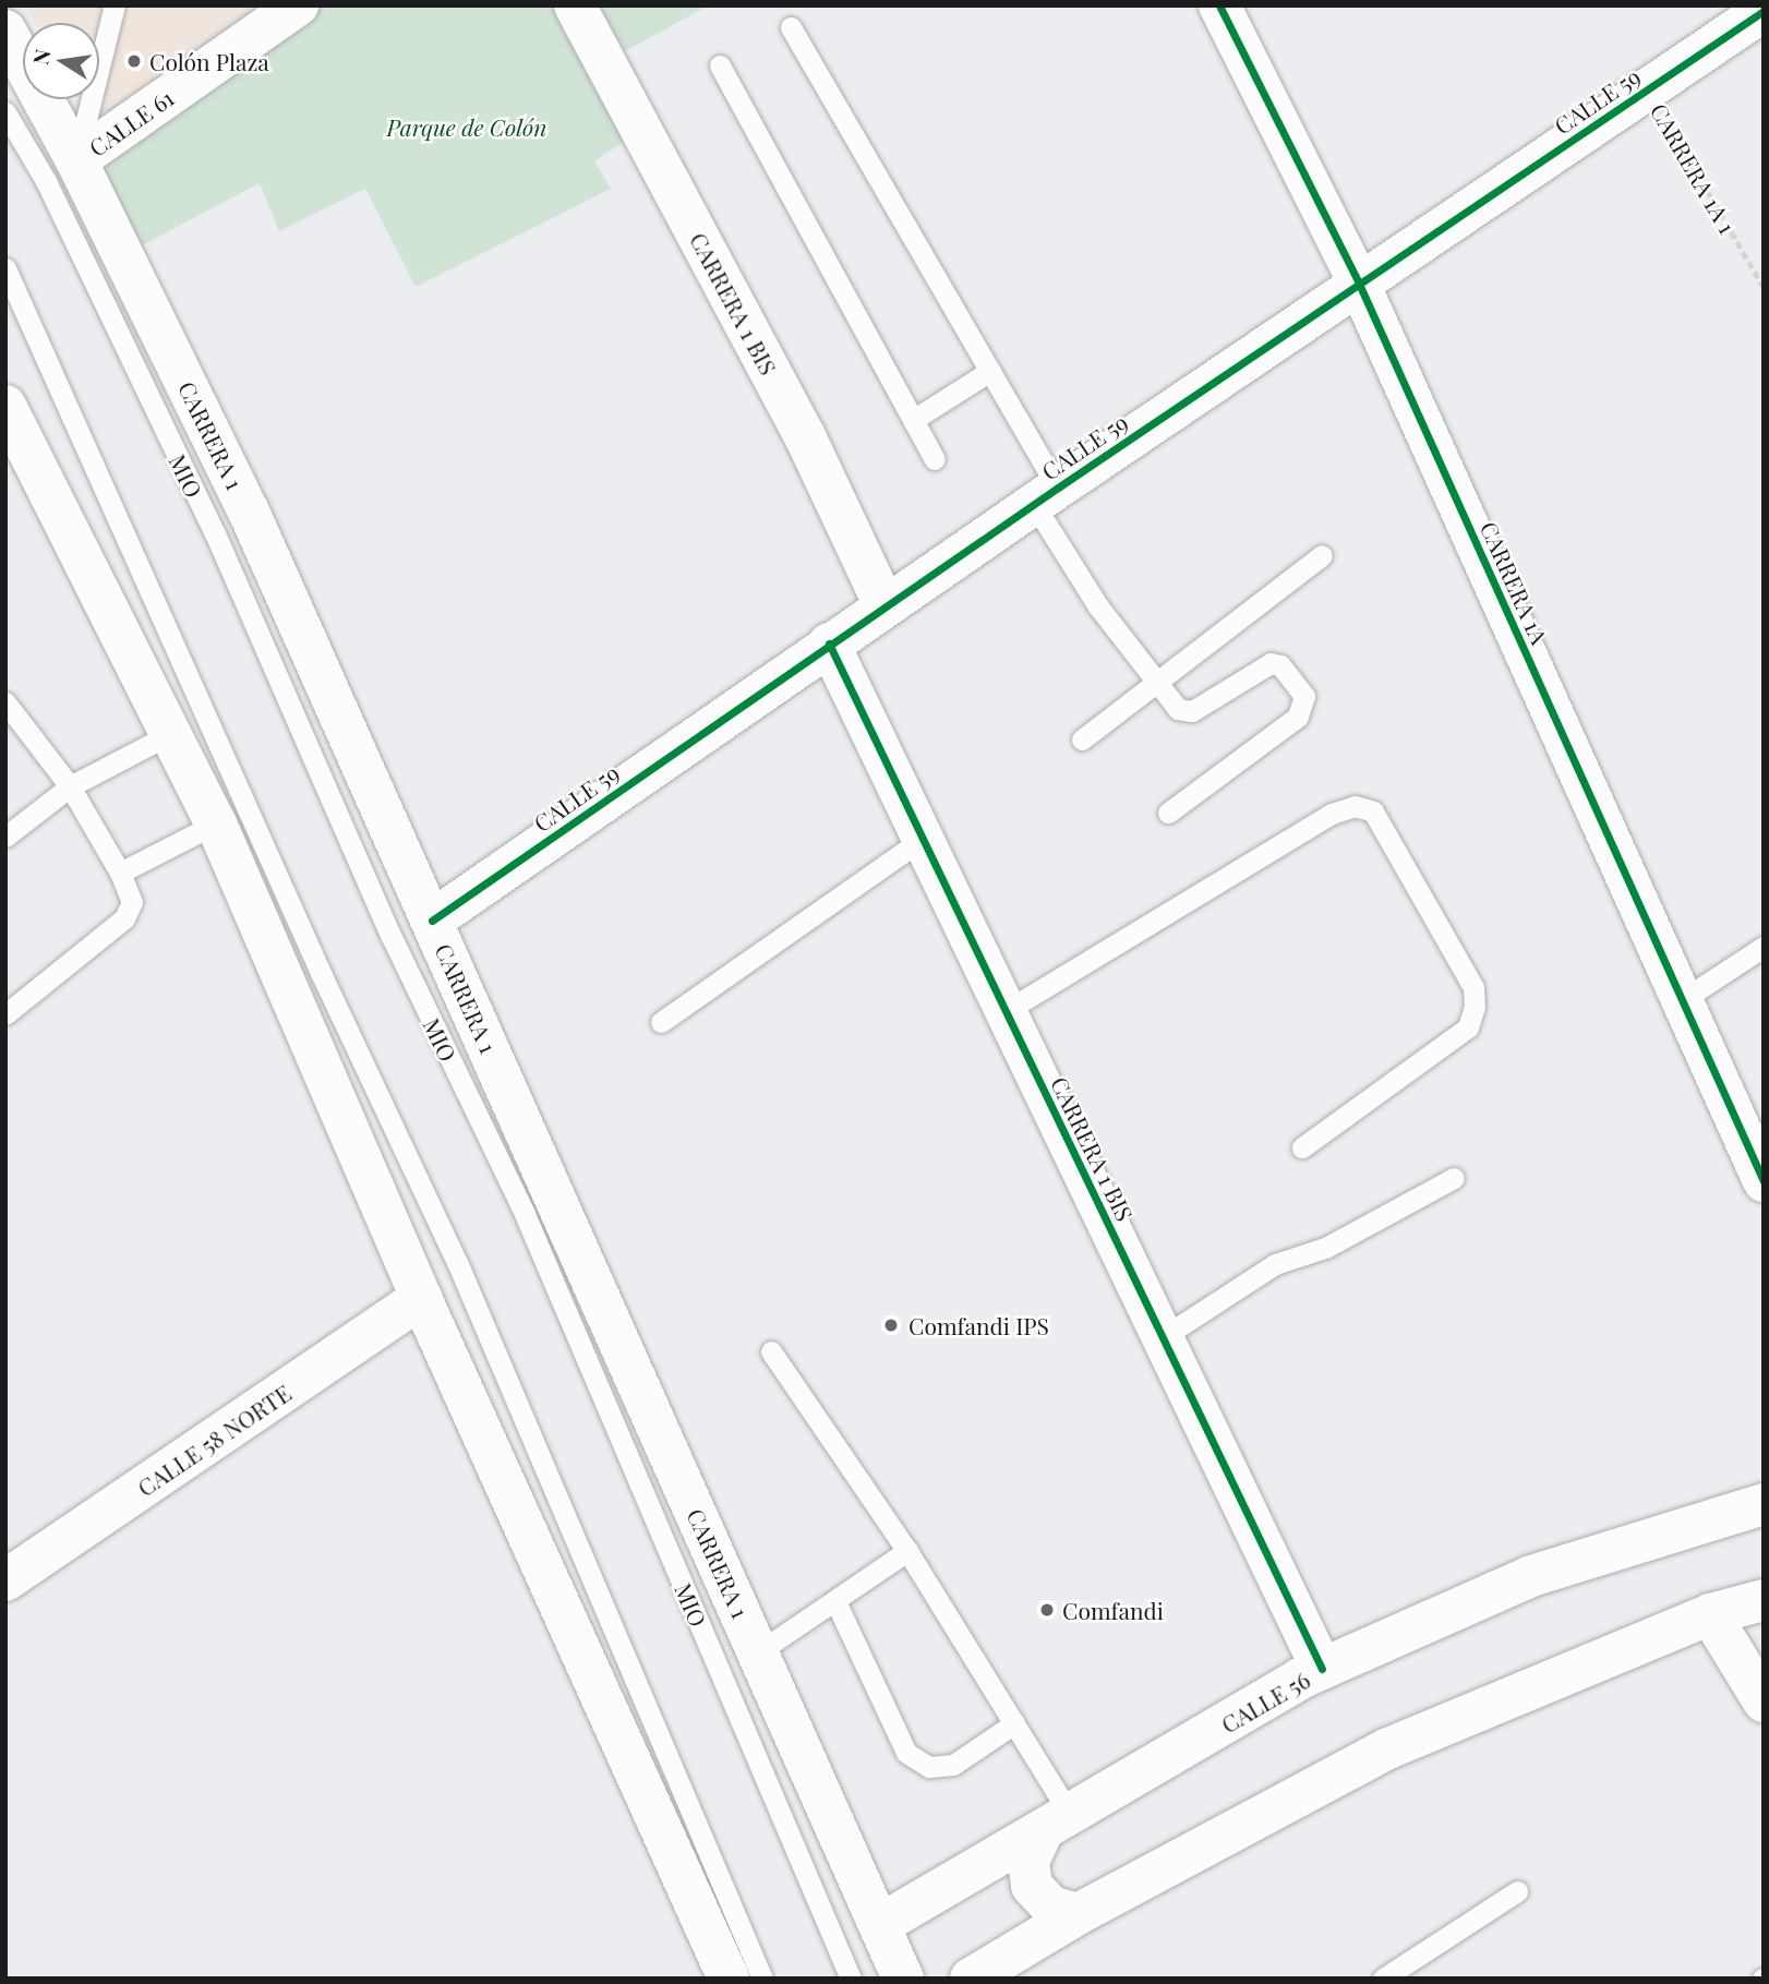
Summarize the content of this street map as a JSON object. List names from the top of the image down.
{
  "streets": {
    "street": [
      "CALLE 59",
      "CALLE 61",
      "CARRERA 1 BIS",
      "CARRERA 1",
      "CARRERA 1A",
      "CALLE 58 NORTE",
      "CALLE 56"
    ],
    "lane": ["MIO"],
    "path": ["CARRERA 1A 1"]
  },
  "crossings": [
    ["CALLE 59", "CARRERA 1A 1"],
    ["CALLE 59", "CARRERA 1 BIS"],
    ["CALLE 59", "CARRERA 1"],
    ["CALLE 59", "CARRERA 1A"],
    ["CALLE 61", "CARRERA 1"],
    ["CARRERA 1 BIS", "CALLE 56"],
    ["CARRERA 1", "CALLE 56"]
  ],
  "parks": ["Parque de Colón"],
  "places": ["Colón Plaza", "Comfandi IPS", "Comfandi"],
  "north": "left"
}
